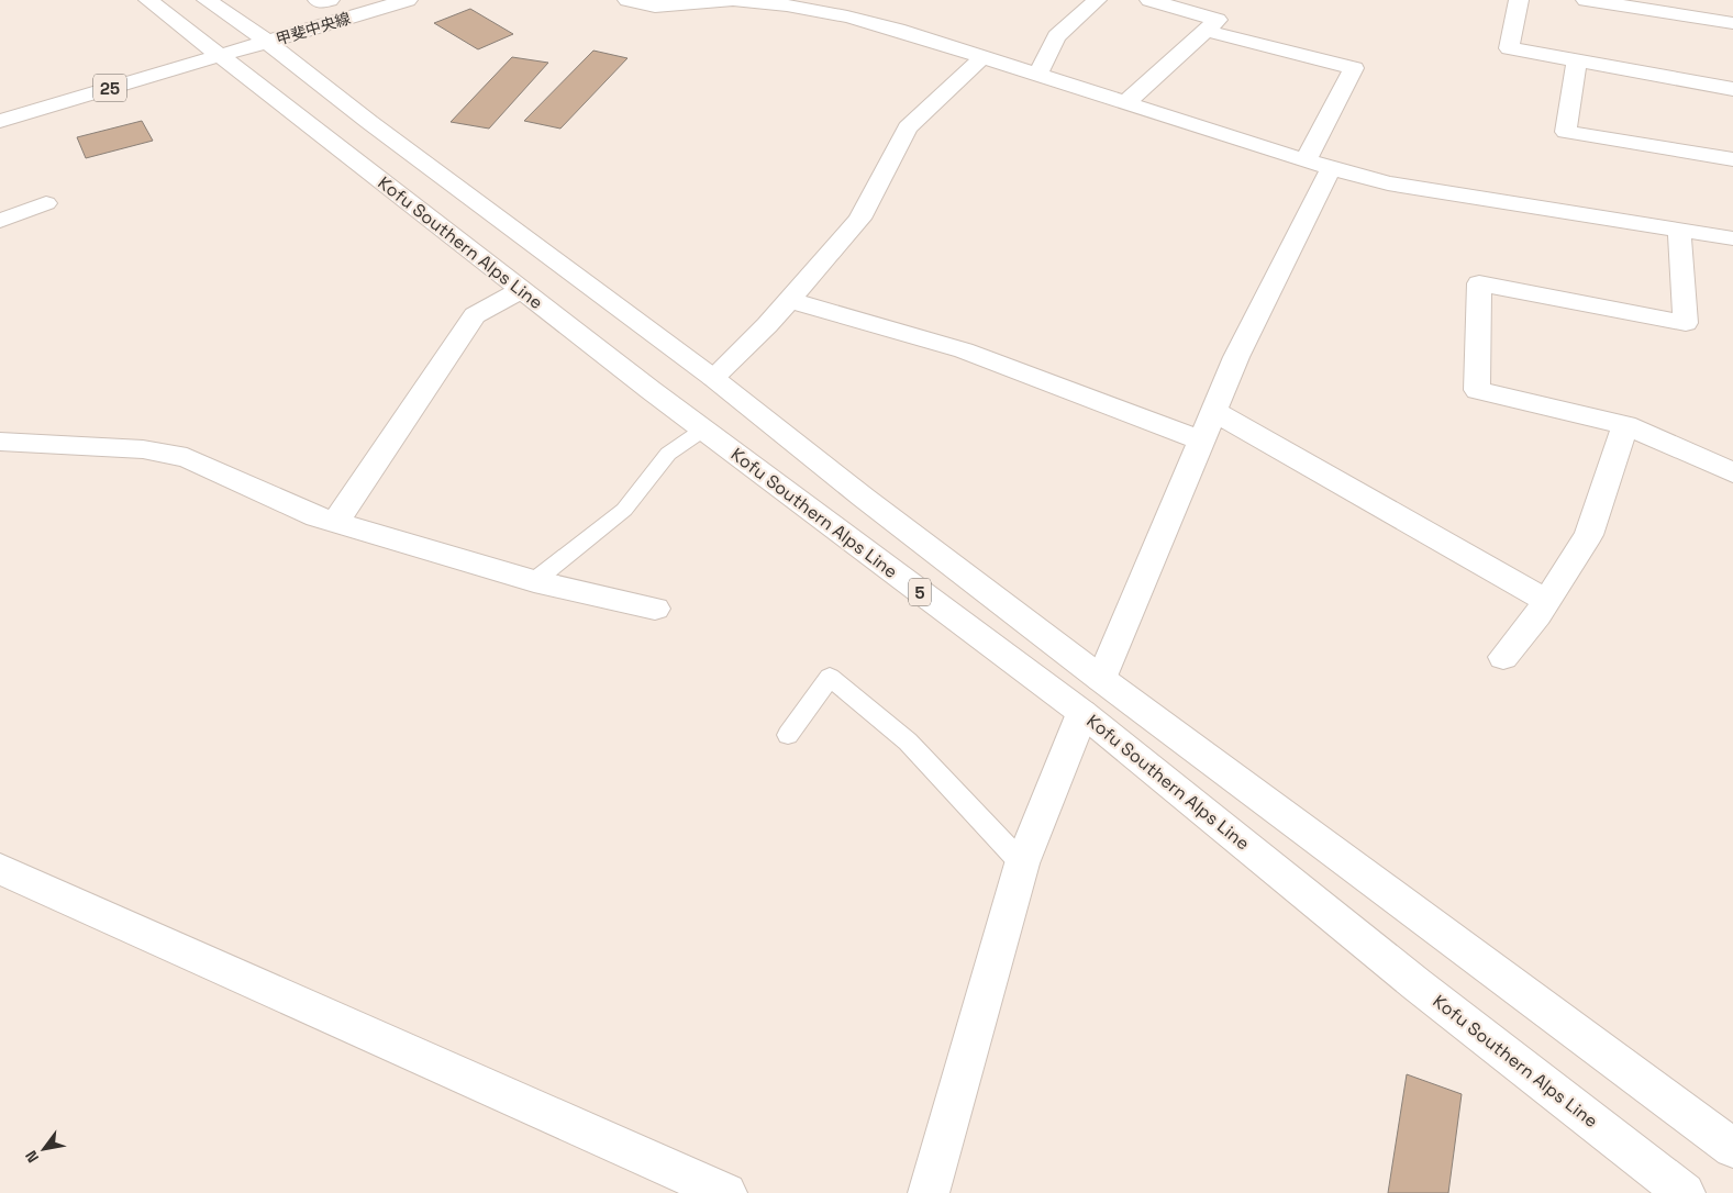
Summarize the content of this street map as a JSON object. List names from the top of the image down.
{
  "streets": {
    "street": [
      "甲斐中央線",
      "25",
      "Kofu Southern Alps Line",
      "5"
    ]
  },
  "crossings": [
    ["甲斐中央線", "25"],
    ["甲斐中央線", "Kofu Southern Alps Line"],
    ["甲斐中央線", "5"],
    ["25", "Kofu Southern Alps Line"]
  ],
  "north": "bottom left"
}
